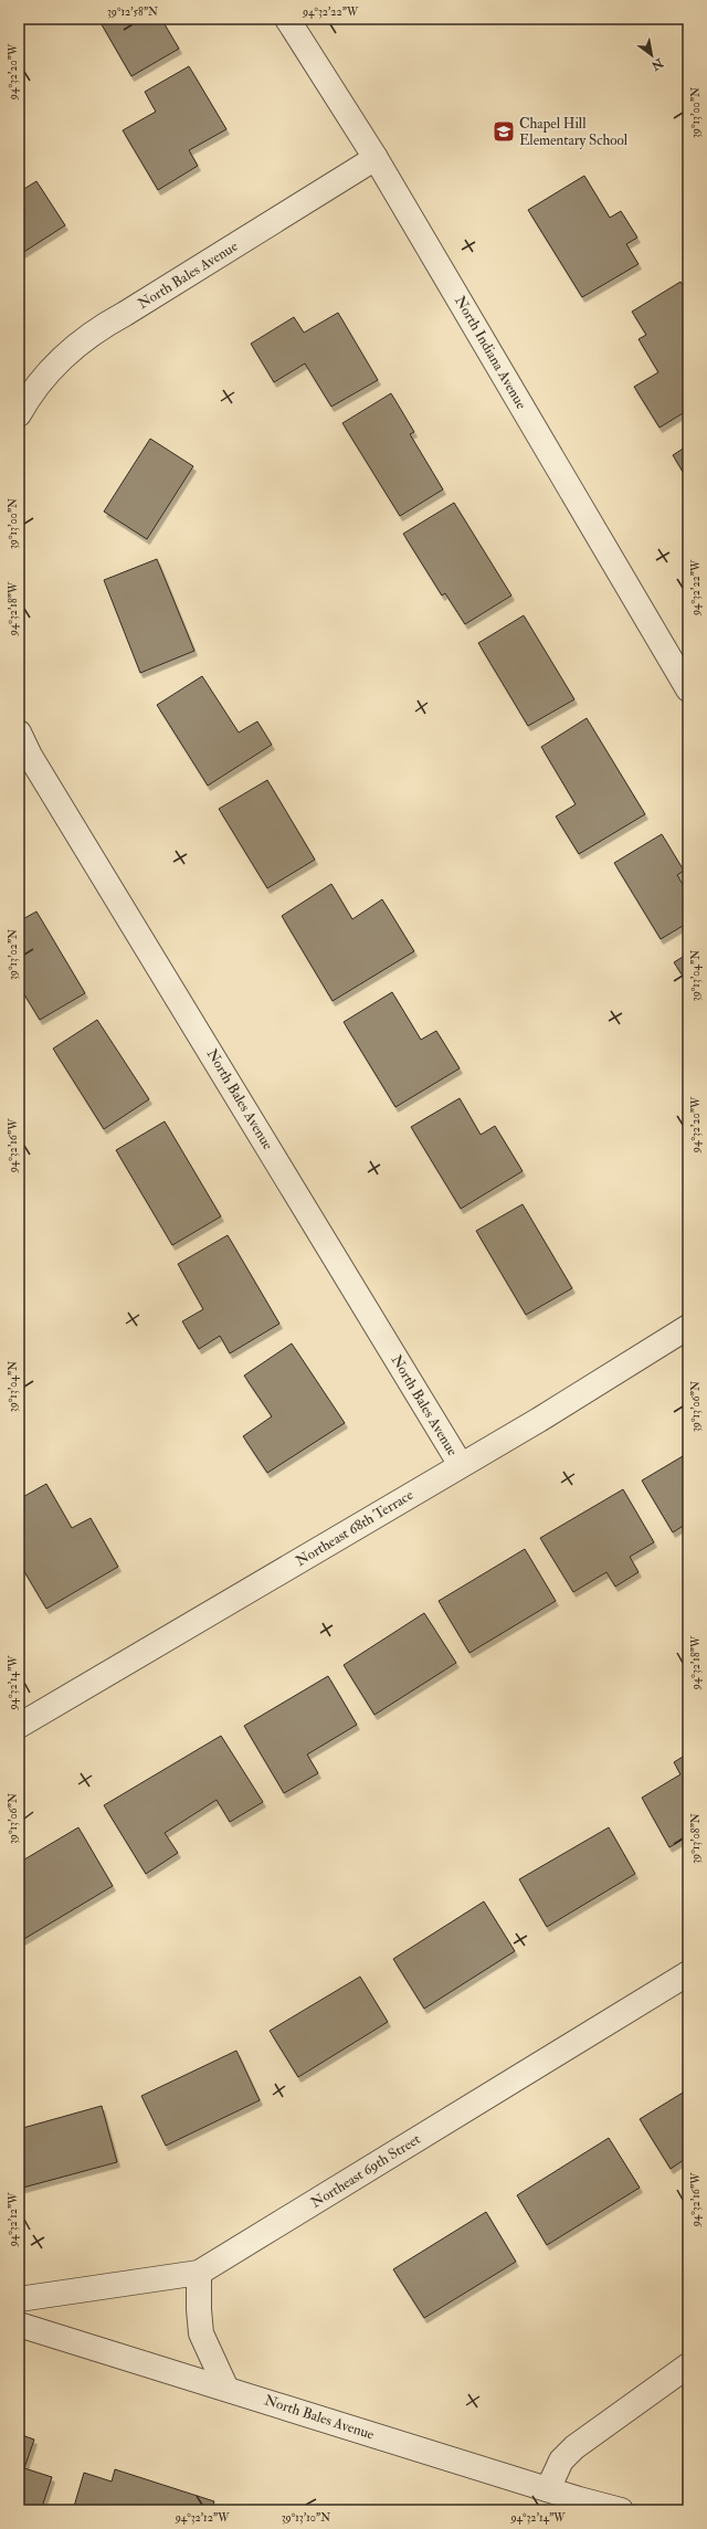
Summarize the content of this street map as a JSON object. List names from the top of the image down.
{
  "streets": {
    "street": [
      "North Bales Avenue",
      "North Indiana Avenue",
      "Northeast 68th Terrace",
      "Northeast 69th Street"
    ]
  },
  "crossings": [
    ["North Bales Avenue", "North Indiana Avenue"],
    ["North Bales Avenue", "Northeast 68th Terrace"]
  ],
  "places": {
    "school or university": ["Chapel Hill Elementary School"]
  },
  "north": "bottom right",
  "coordinates": [
    "39°12'58\"N",
    "94°32'22\"W",
    "94°32'20\"W",
    "39°13'00\"N",
    "94°32'18\"W",
    "39°13'02\"N",
    "39°13'04\"N",
    "94°32'16\"W",
    "39°13'06\"N",
    "94°32'14\"W",
    "39°13'08\"N",
    "94°32'12\"W",
    "39°13'10\"N"
  ]
}
